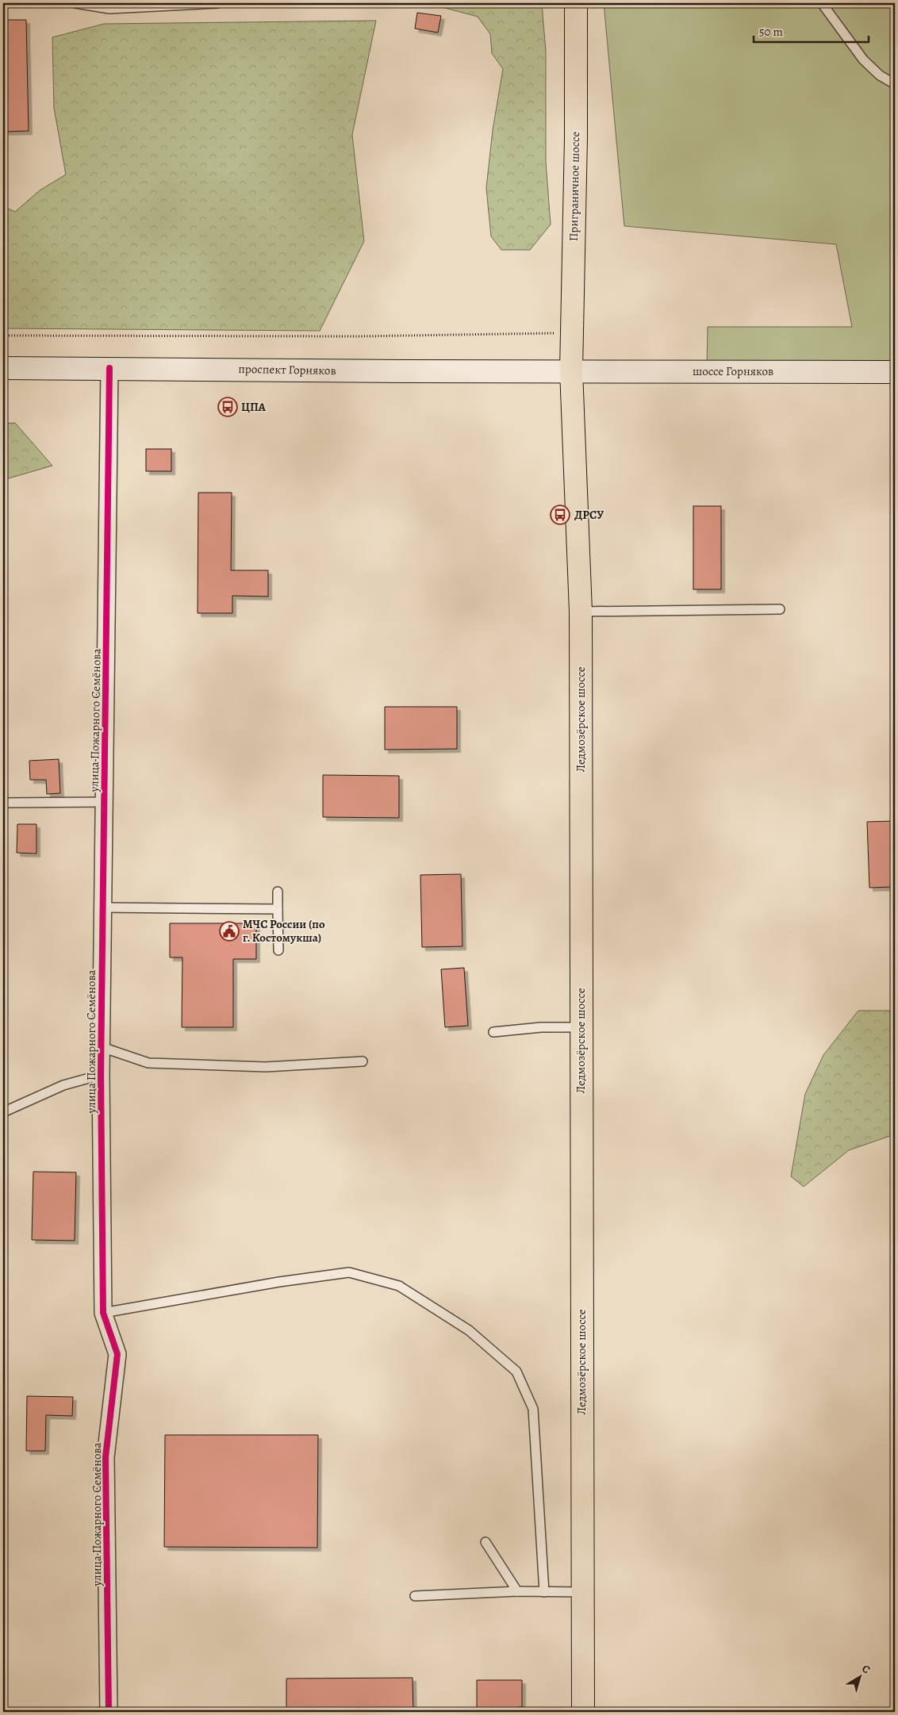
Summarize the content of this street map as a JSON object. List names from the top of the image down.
{
  "streets": {
    "main road": [
      "Приграничное шоссе",
      "проспект Горняков",
      "шоссе Горняков",
      "Ледмозёрское шоссе"
    ],
    "street": ["улица Пожарного Семёнова"]
  },
  "crossings": [
    ["Приграничное шоссе", "проспект Горняков"],
    ["Приграничное шоссе", "шоссе Горняков"],
    ["Приграничное шоссе", "Ледмозёрское шоссе"],
    ["проспект Горняков", "шоссе Горняков"],
    ["проспект Горняков", "Ледмозёрское шоссе"],
    ["проспект Горняков", "улица Пожарного Семёнова"],
    ["шоссе Горняков", "Ледмозёрское шоссе"]
  ],
  "places": {
    "bus stop": ["ЦПА", "ДРСУ"],
    "public building": ["МЧС России (по г. Костомукша)"]
  },
  "scale_bar": "50 m",
  "north": "top right"
}
